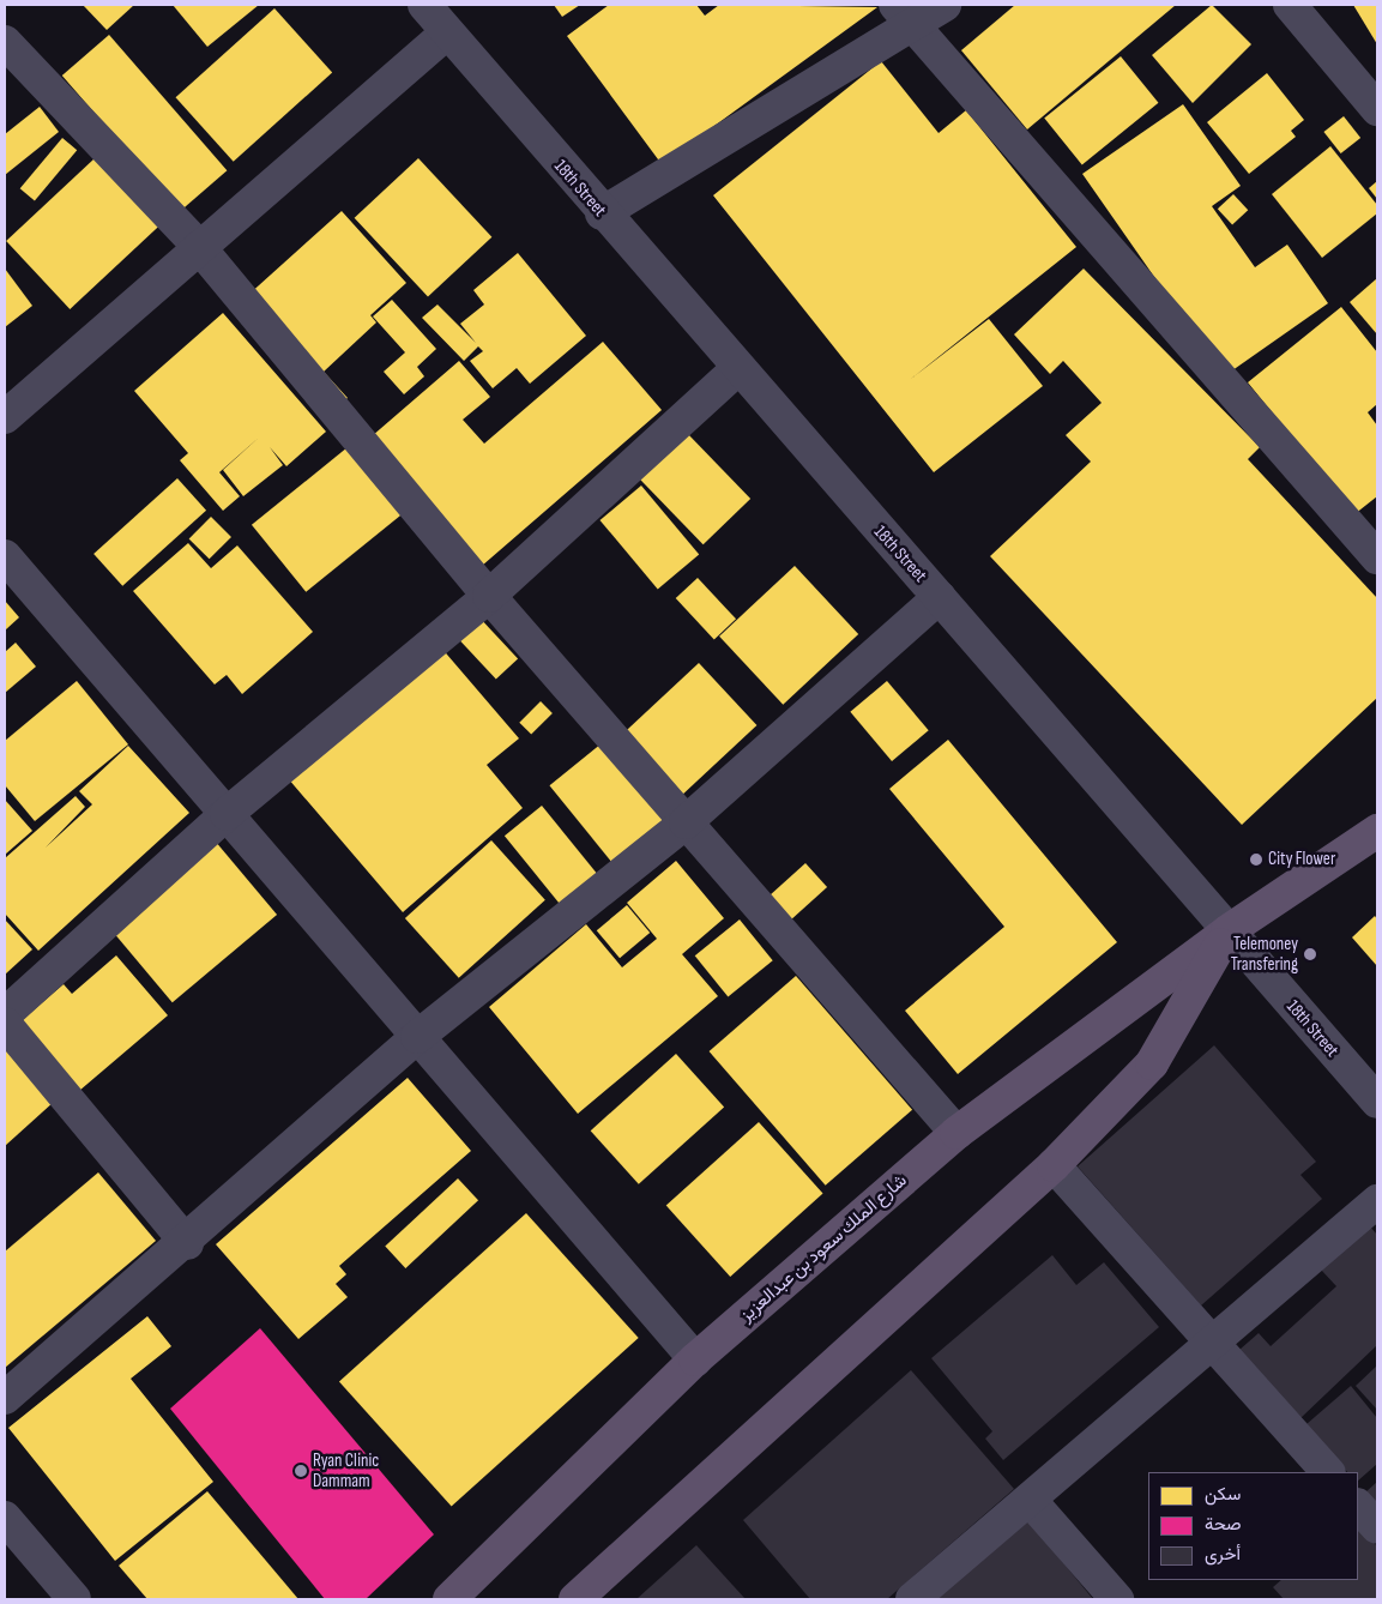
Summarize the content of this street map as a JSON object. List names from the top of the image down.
{
  "streets": {
    "main road": ["شارع الملك سعود بن عبدالعزيز"],
    "street": ["18th Street"]
  },
  "crossings": [
    ["18th Street", "شارع الملك سعود بن عبدالعزيز"]
  ],
  "places": ["City Flower", "Telemoney Transfering", "Ryan Clinic Dammam"],
  "legend": ["سكن", "صحة", "أخرى"]
}
